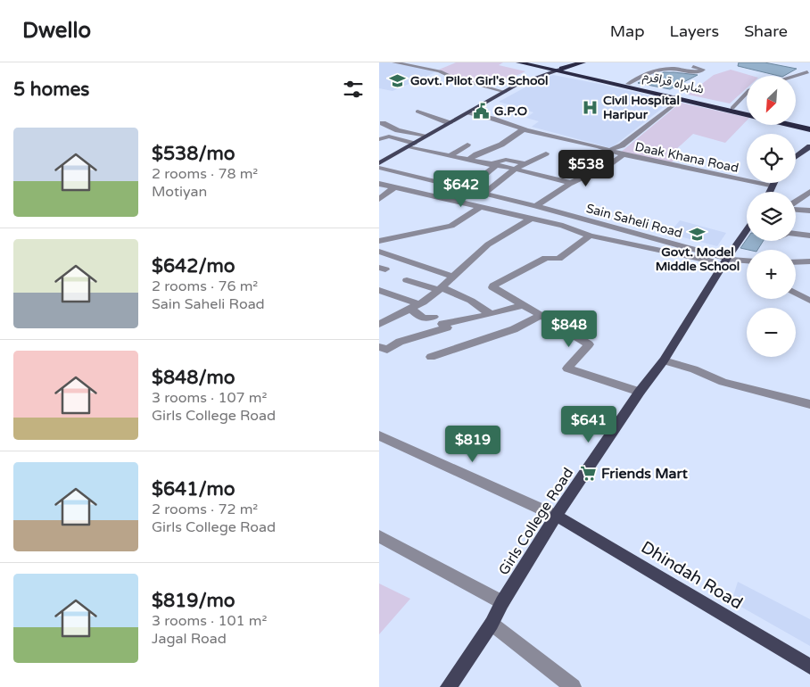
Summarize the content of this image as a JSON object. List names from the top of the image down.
{
  "streets": {
    "highway": ["شاہراہ قراقرم"],
    "main road": ["Girls College Road", "Dhindah Road"],
    "street": ["Daak Khana Road", "Sain Saheli Road"]
  },
  "crossings": [
    ["Sain Saheli Road", "Girls College Road"],
    ["Girls College Road", "Dhindah Road"]
  ],
  "places": {
    "school or university": ["Govt. Pilot Girl's School", "Govt. Model Middle School"],
    "hospital": ["Civil Hospital Haripur"],
    "public building": ["G.P.O"],
    "supermarket": ["Friends Mart"]
  },
  "north": "bottom left",
  "page": {
    "header": "Dwello",
    "nav": ["Map", "Layers", "Share"],
    "heading": "5 homes",
    "map_buttons": ["+", "−"],
    "list": [
      {
        "name": "$538/mo",
        "note": "2 rooms · 78 m² · Motiyan"
      },
      {
        "name": "$642/mo",
        "note": "2 rooms · 76 m² · Sain Saheli Road"
      },
      {
        "name": "$848/mo",
        "note": "3 rooms · 107 m² · Girls College Road"
      },
      {
        "name": "$641/mo",
        "note": "2 rooms · 72 m² · Girls College Road"
      },
      {
        "name": "$819/mo",
        "note": "3 rooms · 101 m² · Jagal Road"
      }
    ],
    "price": [
      "$538",
      "$642",
      "$848",
      "$641",
      "$819"
    ]
  }
}
